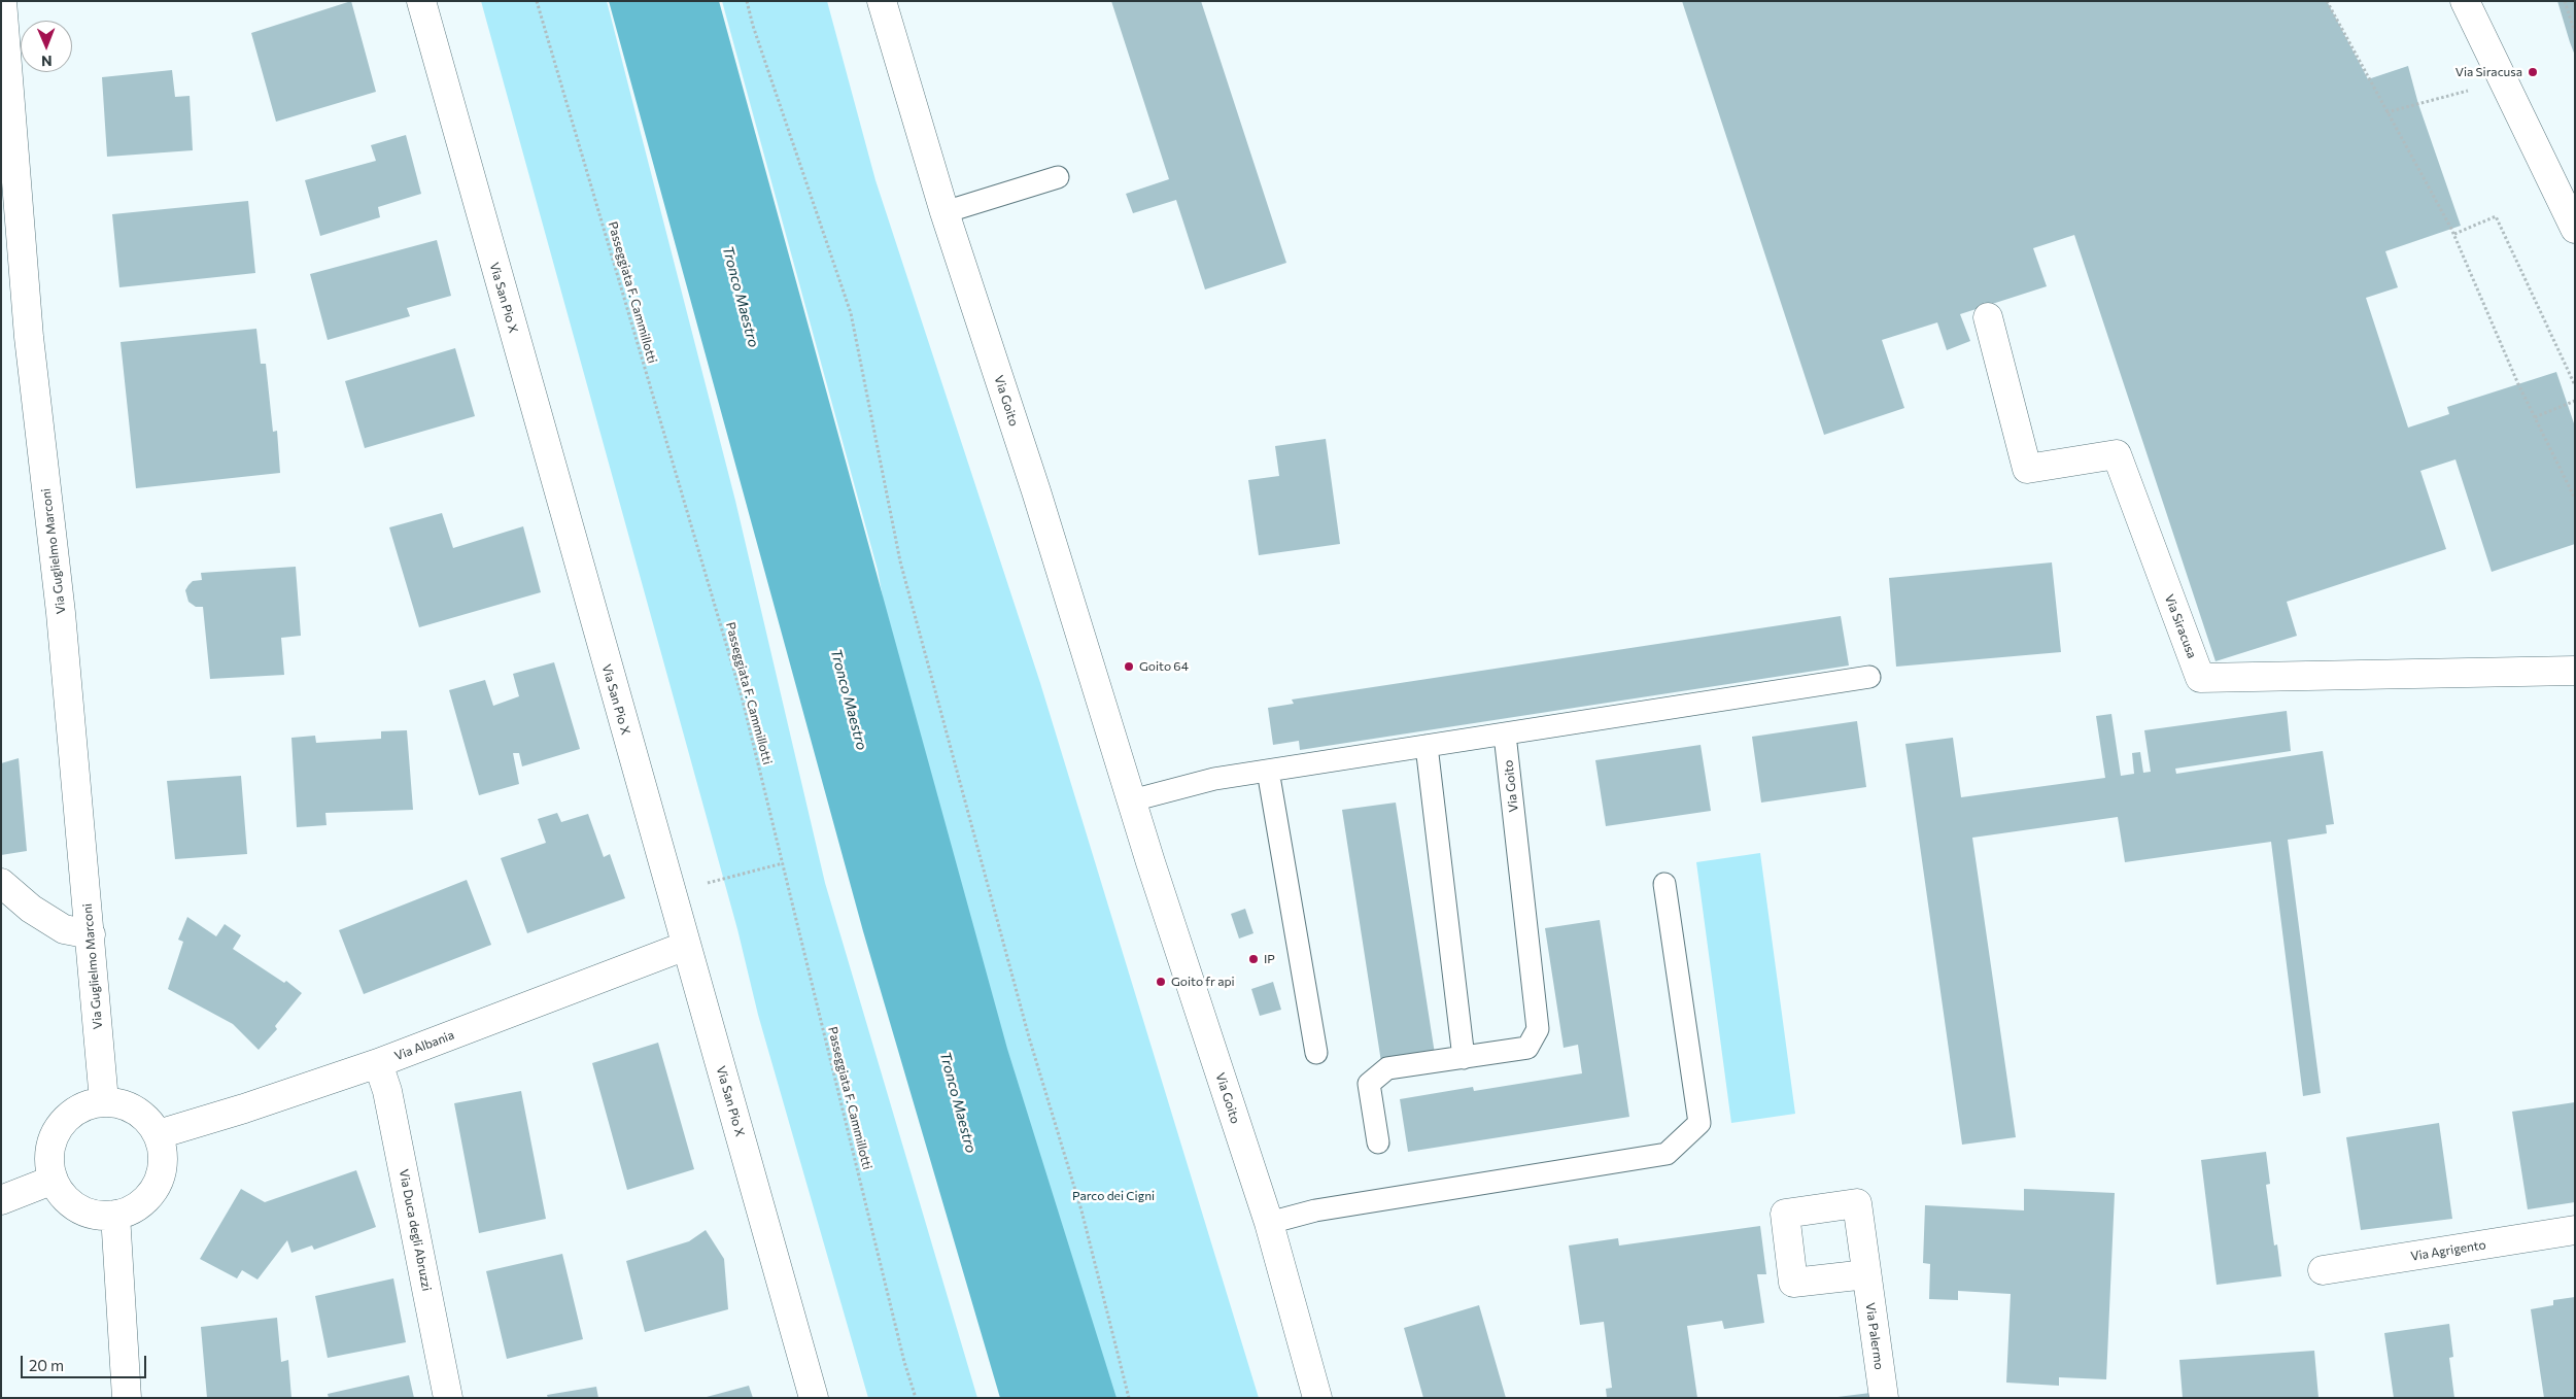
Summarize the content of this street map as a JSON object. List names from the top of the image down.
{
  "streets": {
    "street": [
      "Via San Pio X",
      "Via Goito",
      "Via Guglielmo Marconi",
      "Via Siracusa",
      "Via Albania",
      "Via Duca degli Abruzzi",
      "Via Agrigento",
      "Via Palermo"
    ],
    "path": ["Passeggiata F. Cammillotti"]
  },
  "crossings": [
    ["Via San Pio X", "Via Albania"],
    ["Via Guglielmo Marconi", "Via Albania"],
    ["Via Albania", "Via Duca degli Abruzzi"]
  ],
  "water": ["Tronco Maestro"],
  "parks": ["Parco dei Cigni"],
  "places": [
    "Via Siracusa",
    "Goito 64",
    "IP",
    "Goito fr api"
  ],
  "scale_bar": "20 m",
  "north": "bottom"
}
